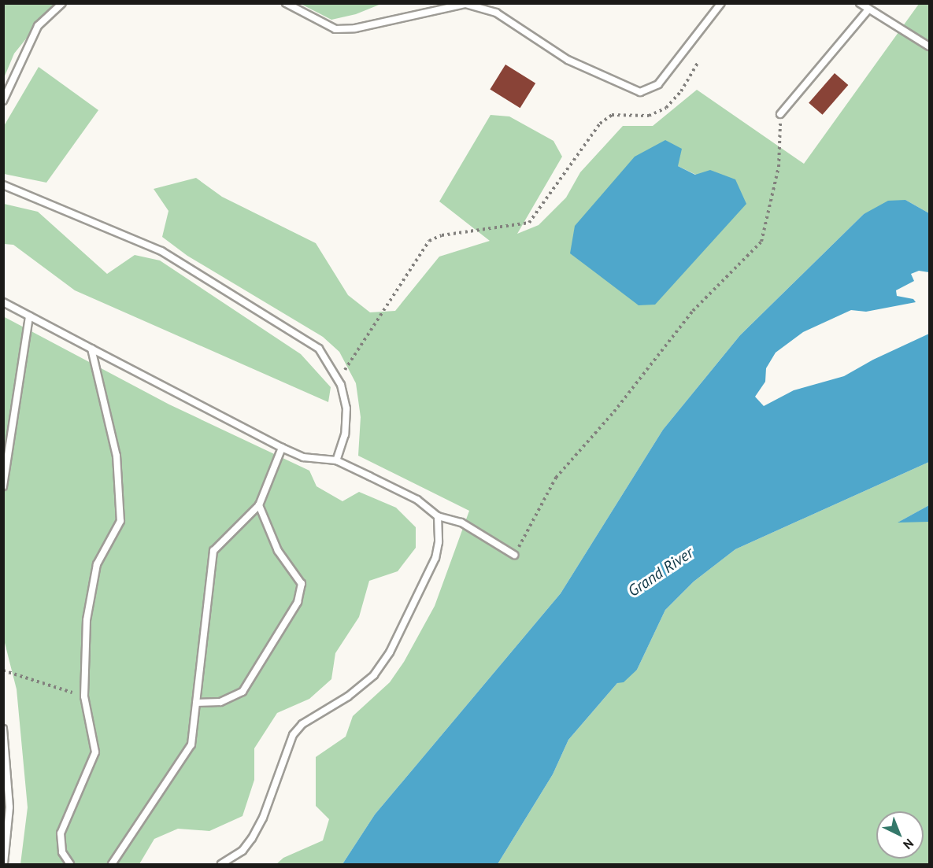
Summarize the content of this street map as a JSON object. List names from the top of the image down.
{
  "water": ["Grand River"],
  "north": "bottom right"
}
